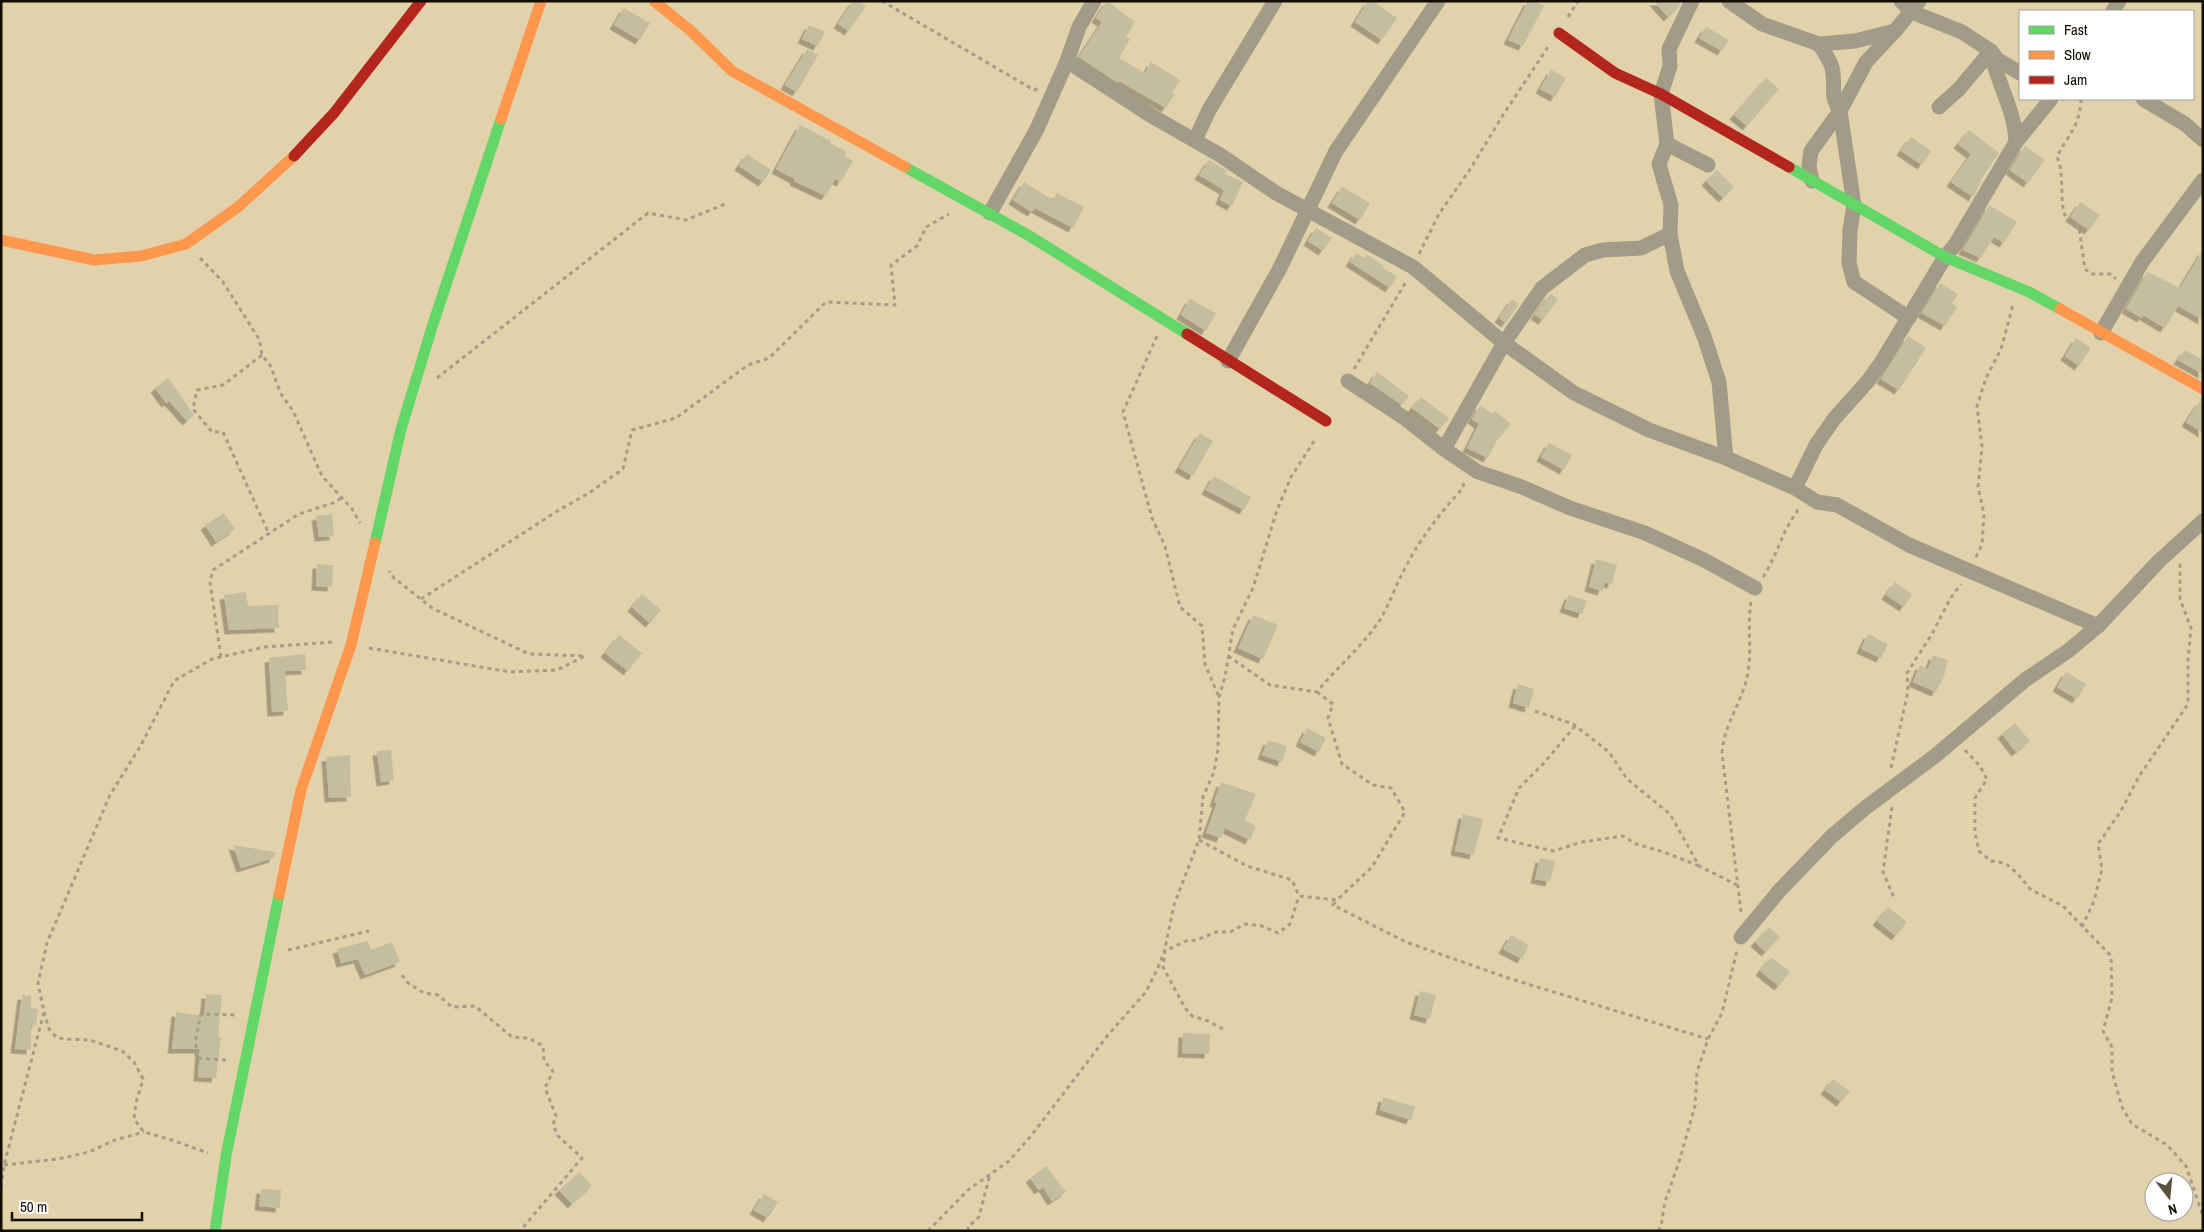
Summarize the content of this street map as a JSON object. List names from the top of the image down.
{
  "legend": ["Fast", "Slow", "Jam"],
  "scale_bar": "50 m",
  "north": "bottom"
}
